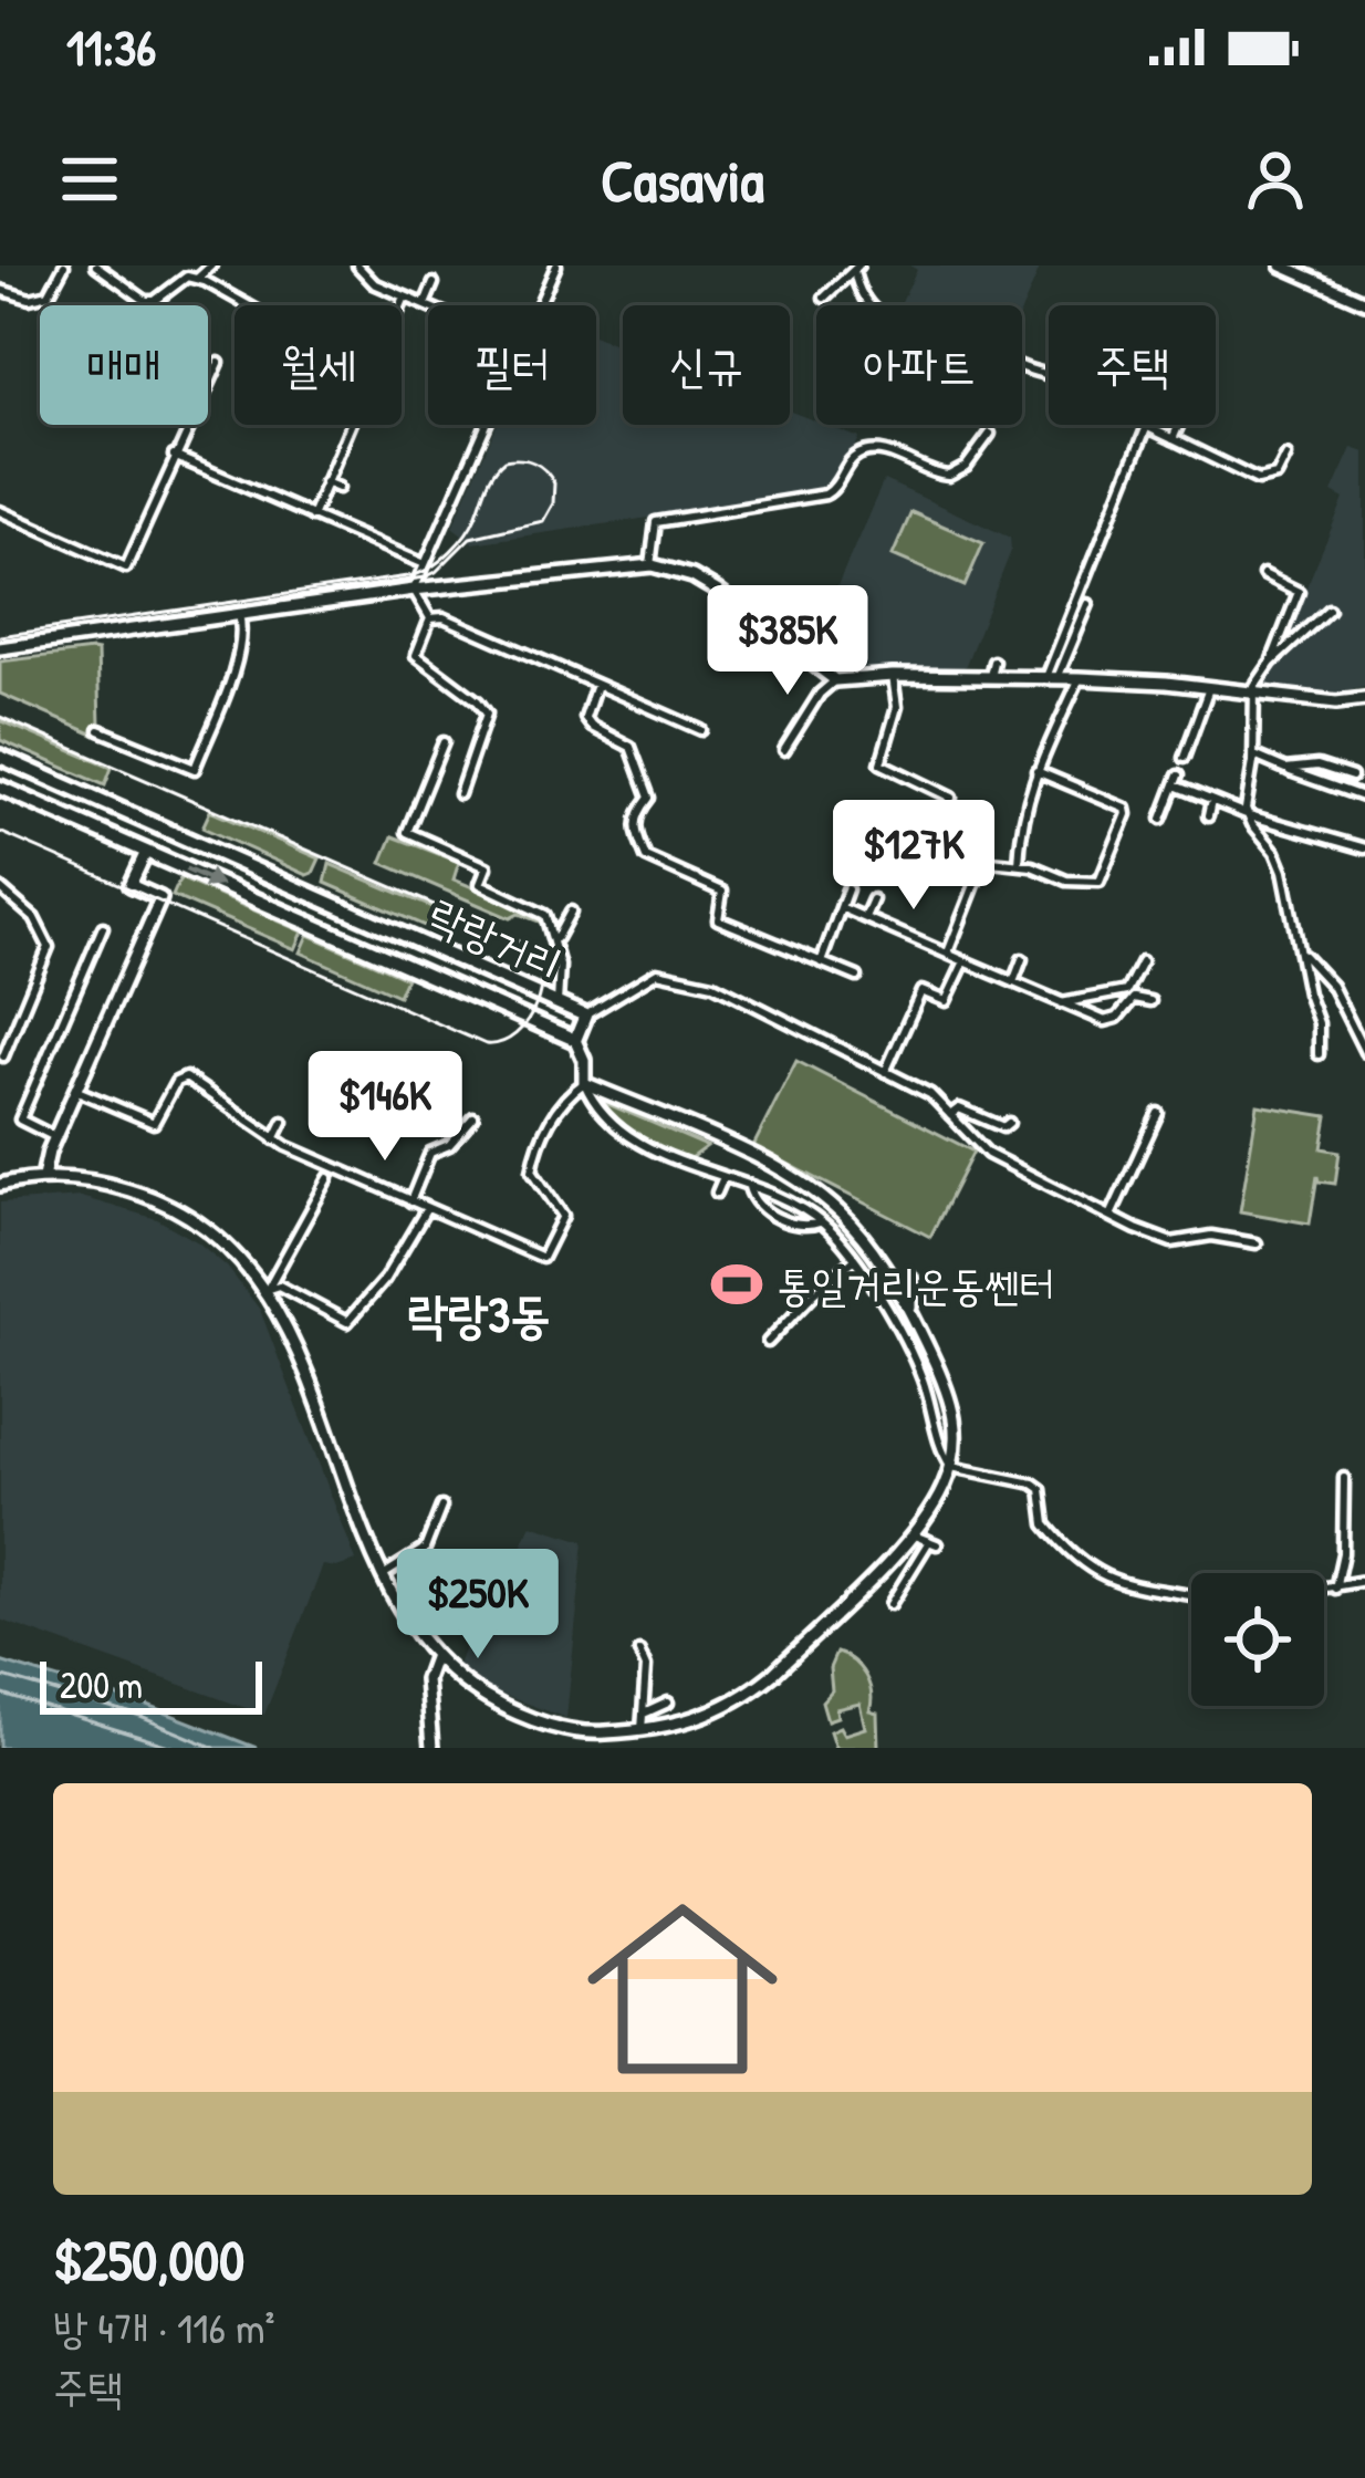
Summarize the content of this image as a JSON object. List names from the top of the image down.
{
  "streets": {
    "main road": ["락랑거리"]
  },
  "districts": ["락랑3동"],
  "places": {
    "sports": ["통일거리운동쎈터"]
  },
  "scale_bar": "200 m",
  "page": {
    "status": "11:36",
    "header": "Casavia",
    "chip": [
      "매매",
      "월세",
      "필터",
      "신규",
      "아파트",
      "주택"
    ],
    "price": [
      "$385K",
      "$127K",
      "$146K",
      "$250K"
    ],
    "scale": "200 m",
    "list": [
      {
        "name": "$250,000",
        "note": "방 4개 · 116 m² · 주택"
      }
    ]
  }
}
